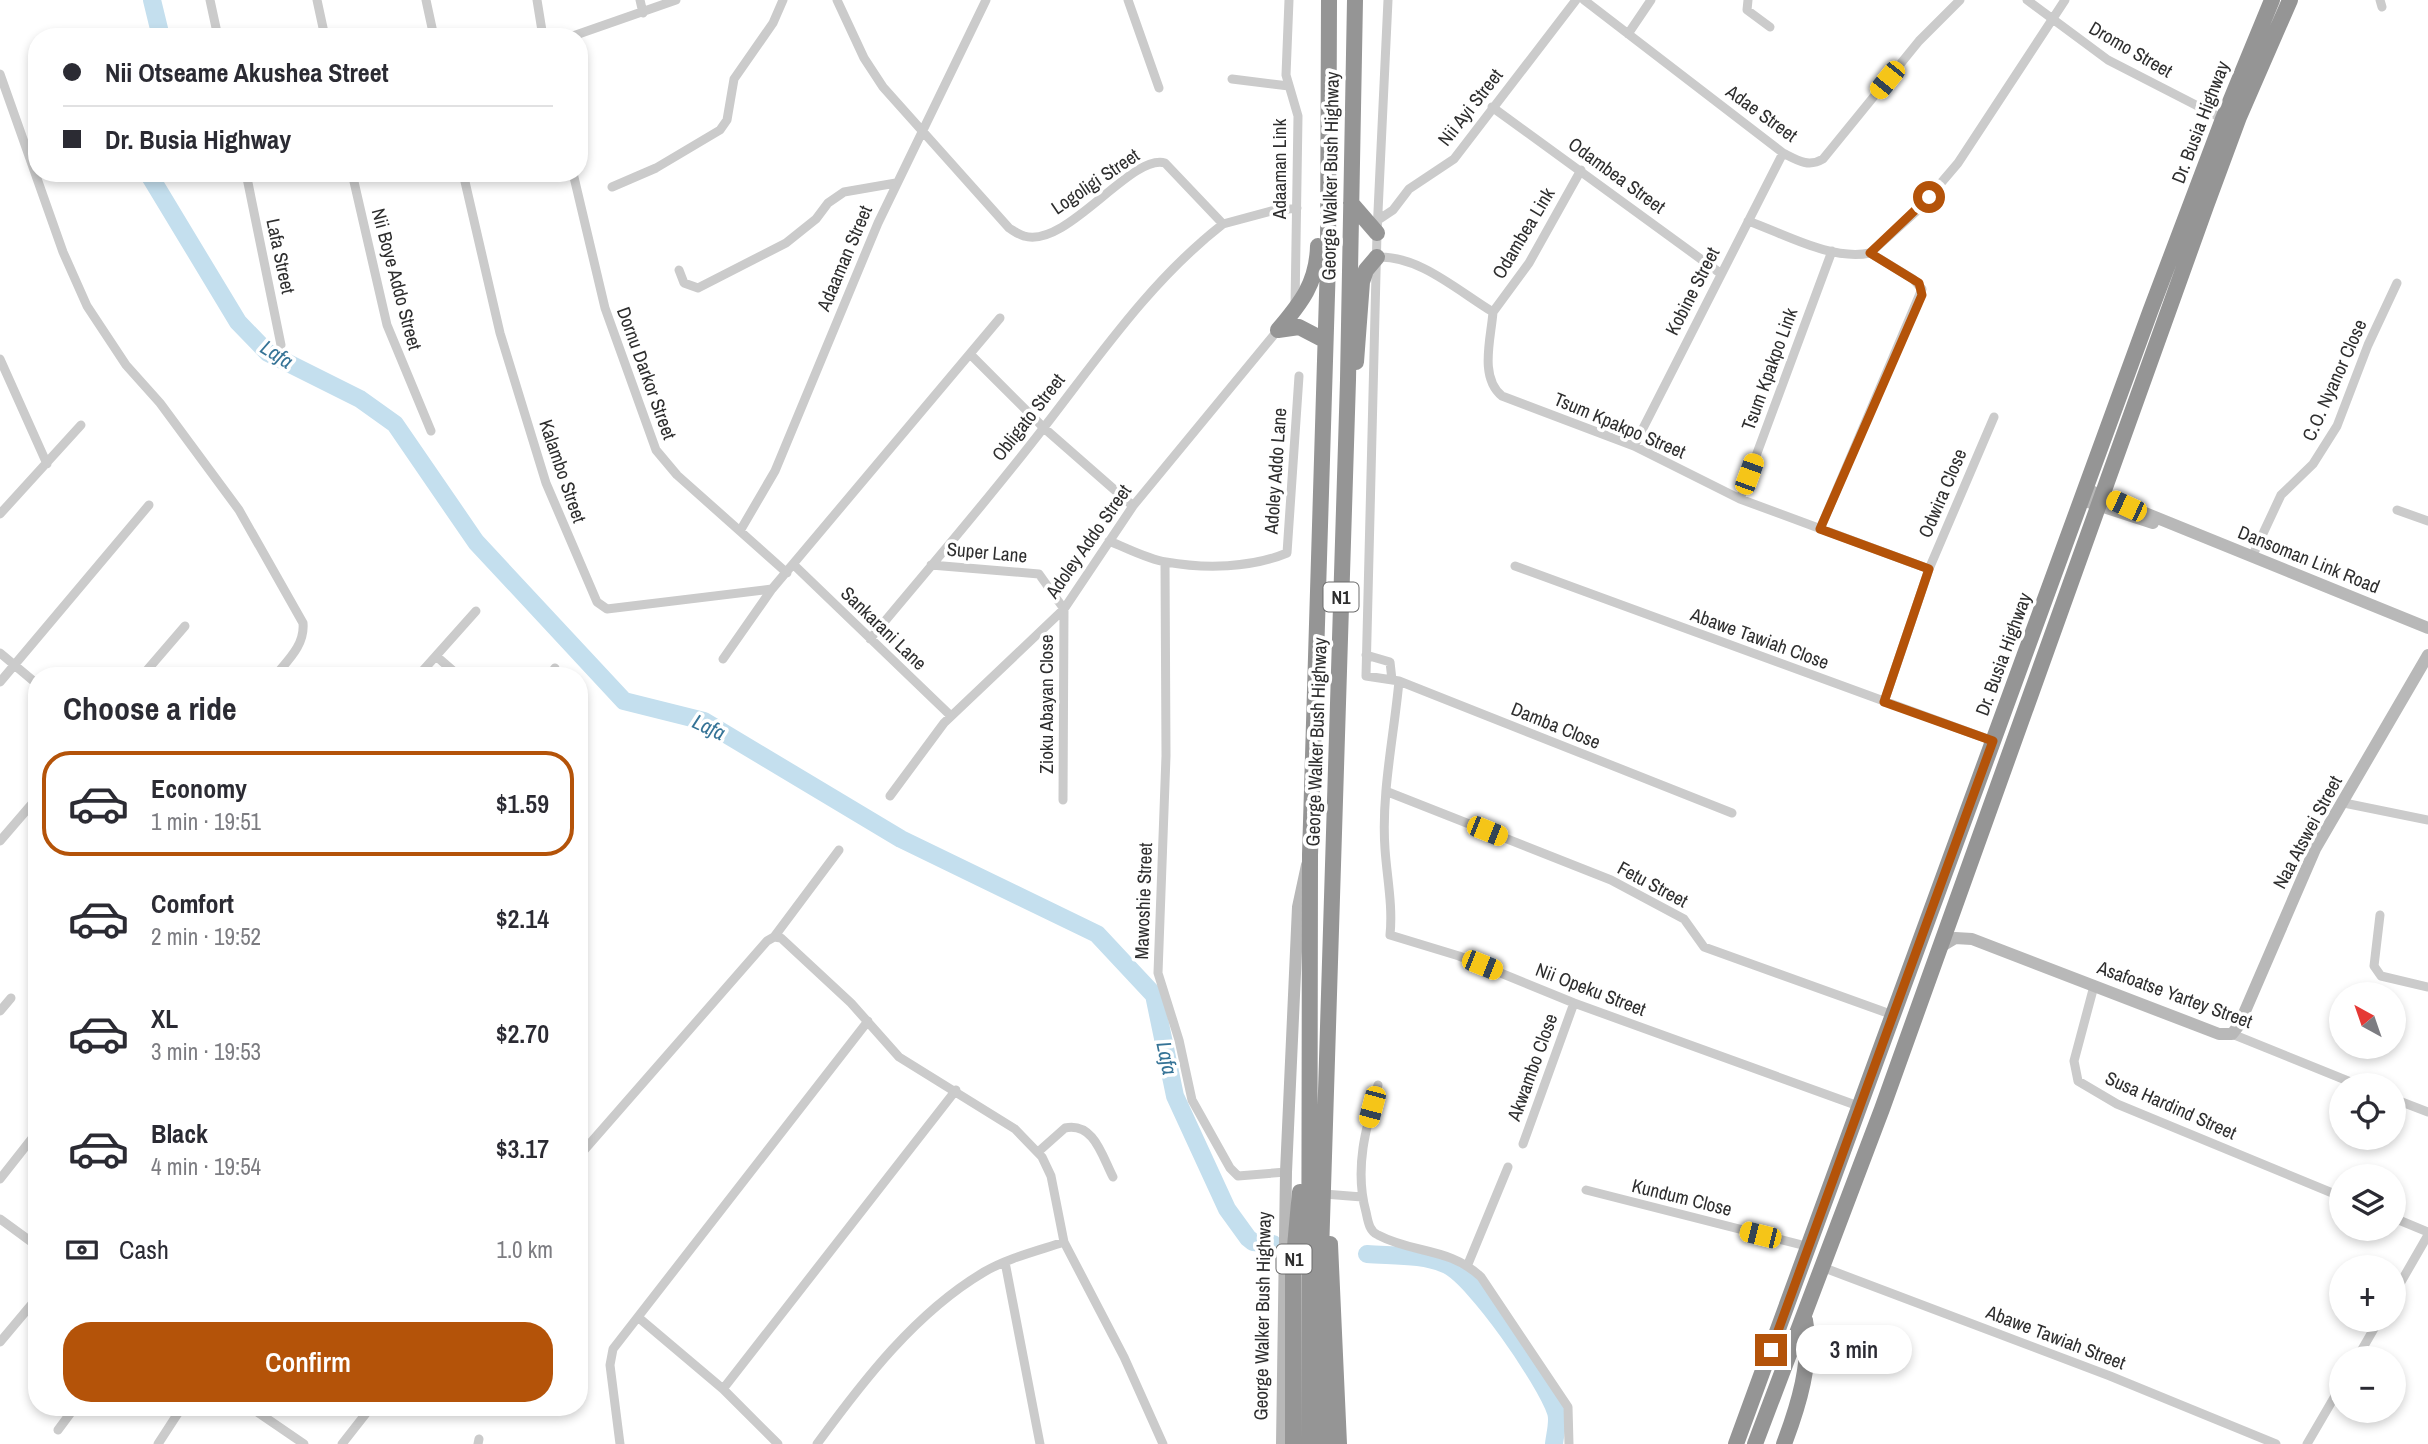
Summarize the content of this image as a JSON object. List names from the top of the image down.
{
  "streets": {
    "highway": ["Dr. Busia Highway", "George Walker Bush Highway", "N1"],
    "street": [
      "Dromo Street",
      "Nii Ayi Street",
      "Adae Street",
      "Adaaman Link",
      "Odambea Street",
      "Logoligi Street",
      "Odambea Link",
      "Lafa Street",
      "Adaaman Street",
      "Nii Boye Addo Street",
      "Kobine Street",
      "Tsum Kpakpo Link",
      "Dornu Darkor Street",
      "C.O. Nyanor Close",
      "Obligato Street",
      "Tsum Kpakpo Street",
      "Kalambo Street",
      "Adoley Addo Lane",
      "Odwira Close",
      "Adoley Addo Street",
      "Super Lane",
      "Dansoman Link Road",
      "Sankarani Lane",
      "Abawe Tawiah Close",
      "Zioku Abayan Close",
      "Damba Close",
      "Naa Atswei Street",
      "Fetu Street",
      "Mawoshie Street",
      "Nii Opeku Street",
      "Asafoatse Yartey Street",
      "Akwambo Close",
      "Susa Hardind Street",
      "Kundum Close",
      "Abawe Tawiah Street"
    ]
  },
  "crossings": [
    ["Dromo Street", "Dr. Busia Highway"],
    ["Nii Ayi Street", "Odambea Street"],
    ["Adae Street", "Kobine Street"],
    ["Dr. Busia Highway", "Dansoman Link Road"],
    ["Dr. Busia Highway", "Abawe Tawiah Close"],
    ["Dr. Busia Highway", "Fetu Street"],
    ["Dr. Busia Highway", "Nii Opeku Street"],
    ["Dr. Busia Highway", "Asafoatse Yartey Street"],
    ["Dr. Busia Highway", "Kundum Close"],
    ["Dr. Busia Highway", "Abawe Tawiah Street"],
    ["Odambea Street", "Odambea Link"],
    ["Odambea Street", "Kobine Street"],
    ["George Walker Bush Highway", "N1"],
    ["George Walker Bush Highway", "Mawoshie Street"],
    ["Logoligi Street", "Adaaman Street"],
    ["Logoligi Street", "Obligato Street"],
    ["Odambea Link", "Tsum Kpakpo Street"],
    ["Adaaman Street", "Dornu Darkor Street"],
    ["Kobine Street", "Tsum Kpakpo Street"],
    ["Tsum Kpakpo Link", "Tsum Kpakpo Street"],
    ["C.O. Nyanor Close", "Dansoman Link Road"],
    ["Obligato Street", "Super Lane"],
    ["Obligato Street", "Sankarani Lane"],
    ["Tsum Kpakpo Street", "Odwira Close"],
    ["Adoley Addo Lane", "Adoley Addo Street"],
    ["Adoley Addo Lane", "Mawoshie Street"],
    ["Odwira Close", "Abawe Tawiah Close"],
    ["Adoley Addo Street", "Super Lane"],
    ["Adoley Addo Street", "Sankarani Lane"],
    ["Adoley Addo Street", "Zioku Abayan Close"],
    ["Super Lane", "Zioku Abayan Close"],
    ["Damba Close", "Nii Opeku Street"],
    ["Naa Atswei Street", "Asafoatse Yartey Street"],
    ["Fetu Street", "Nii Opeku Street"],
    ["Nii Opeku Street", "Akwambo Close"],
    ["Asafoatse Yartey Street", "Susa Hardind Street"]
  ],
  "water": ["Lafa"],
  "north": "top left",
  "page": {
    "banner": ["Nii Otseame Akushea Street", "Dr. Busia Highway"],
    "heading": "Choose a ride",
    "list": [
      {
        "name": "Economy",
        "note": "1 min · 19:51",
        "value": "$1.59"
      },
      {
        "name": "Comfort",
        "note": "2 min · 19:52",
        "value": "$2.14"
      },
      {
        "name": "XL",
        "note": "3 min · 19:53",
        "value": "$2.70"
      },
      {
        "name": "Black",
        "note": "4 min · 19:54",
        "value": "$3.17"
      }
    ],
    "map_buttons": ["+", "−"],
    "pay": ["Cash", "1.0 km"],
    "buttons": "Confirm",
    "bubble": "3 min"
  }
}
